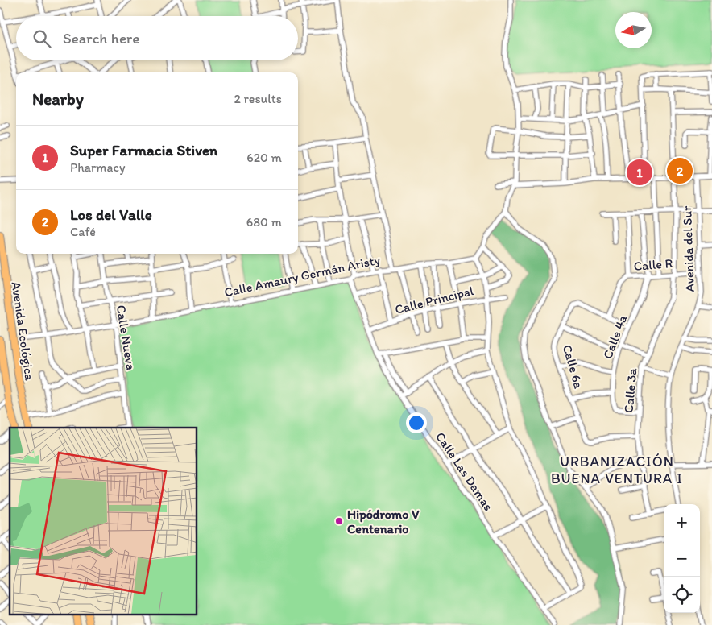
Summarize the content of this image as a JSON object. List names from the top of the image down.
{
  "streets": {
    "main road": ["Avenida Ecológica"],
    "street": [
      "Avenida del Sur",
      "Calle R",
      "Calle Amaury Germán Aristy",
      "Calle Principal",
      "Calle 4a",
      "Calle Nueva",
      "Calle 6a",
      "Calle 3a",
      "Calle Las Damas"
    ]
  },
  "crossings": [
    ["Avenida del Sur", "Calle R"],
    ["Calle R", "Calle 4a"],
    ["Calle R", "Calle 6a"],
    ["Calle R", "Calle 3a"],
    ["Calle Amaury Germán Aristy", "Calle Nueva"],
    ["Calle Amaury Germán Aristy", "Calle Las Damas"],
    ["Calle Principal", "Calle Las Damas"],
    ["Calle 4a", "Calle 3a"],
    ["Calle 6a", "Calle 3a"]
  ],
  "districts": ["URBANIZACIÓN BUENA VENTURA I"],
  "places": ["Hipódromo V Centenario"],
  "north": "left",
  "page": {
    "search": "Search here",
    "heading": ["Nearby", "2 results"],
    "list": [
      {
        "mark": "1",
        "name": "Super Farmacia Stiven",
        "note": "Pharmacy",
        "value": "620 m"
      },
      {
        "mark": "2",
        "name": "Los del Valle",
        "note": "Café",
        "value": "680 m"
      }
    ],
    "pins": ["2", "1"],
    "map_buttons": ["+", "−"]
  }
}
